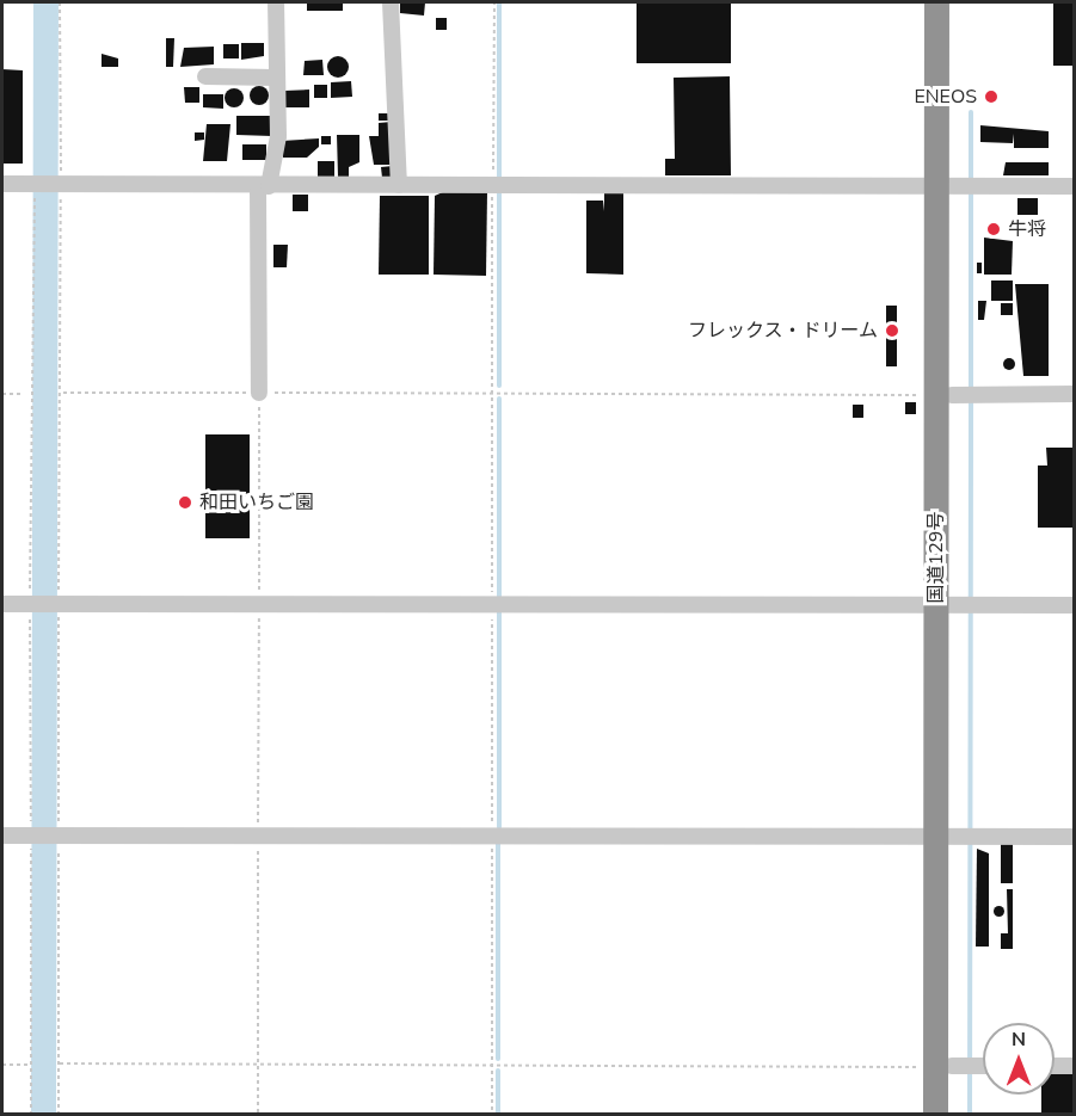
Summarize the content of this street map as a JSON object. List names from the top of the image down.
{
  "streets": {
    "highway": ["国道129号"]
  },
  "places": [
    "ENEOS",
    "牛将",
    "フレックス・ドリーム",
    "和田いちご園"
  ],
  "north": "top"
}
